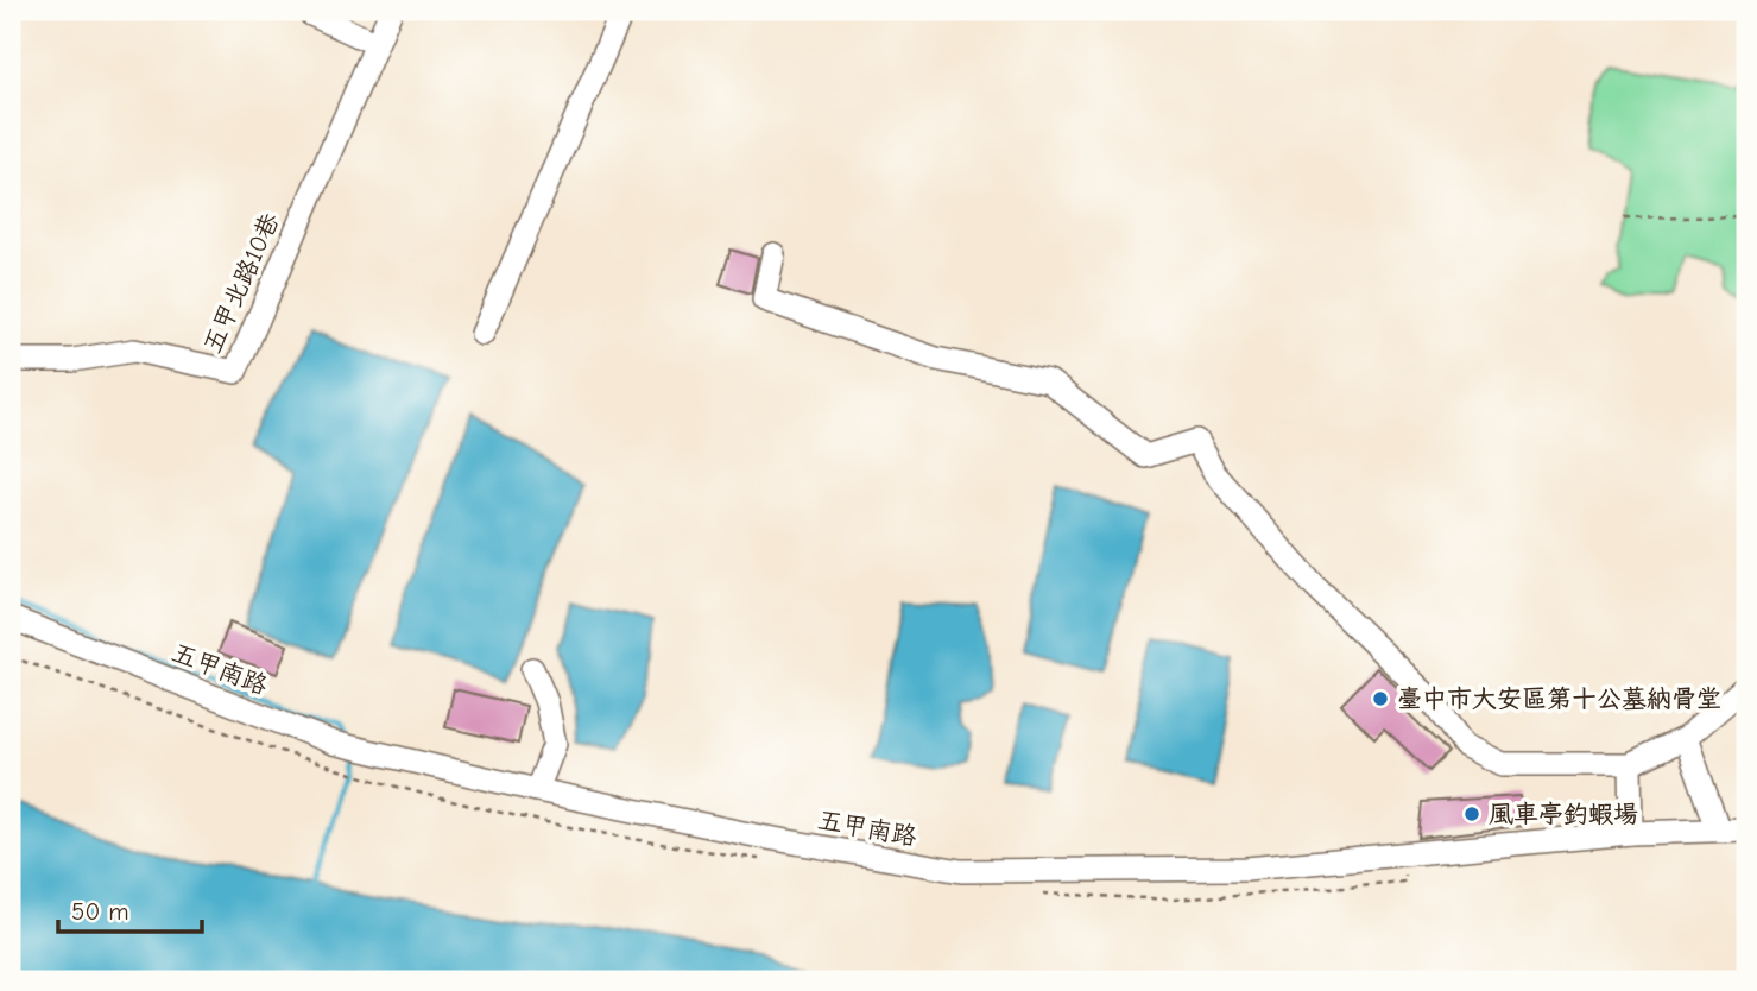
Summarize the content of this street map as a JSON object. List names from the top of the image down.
{
  "streets": {
    "street": ["五甲北路10巷", "五甲南路"]
  },
  "places": ["臺中市大安區第十公墓納骨堂", "風車亭釣蝦場"],
  "scale_bar": "50 m"
}
